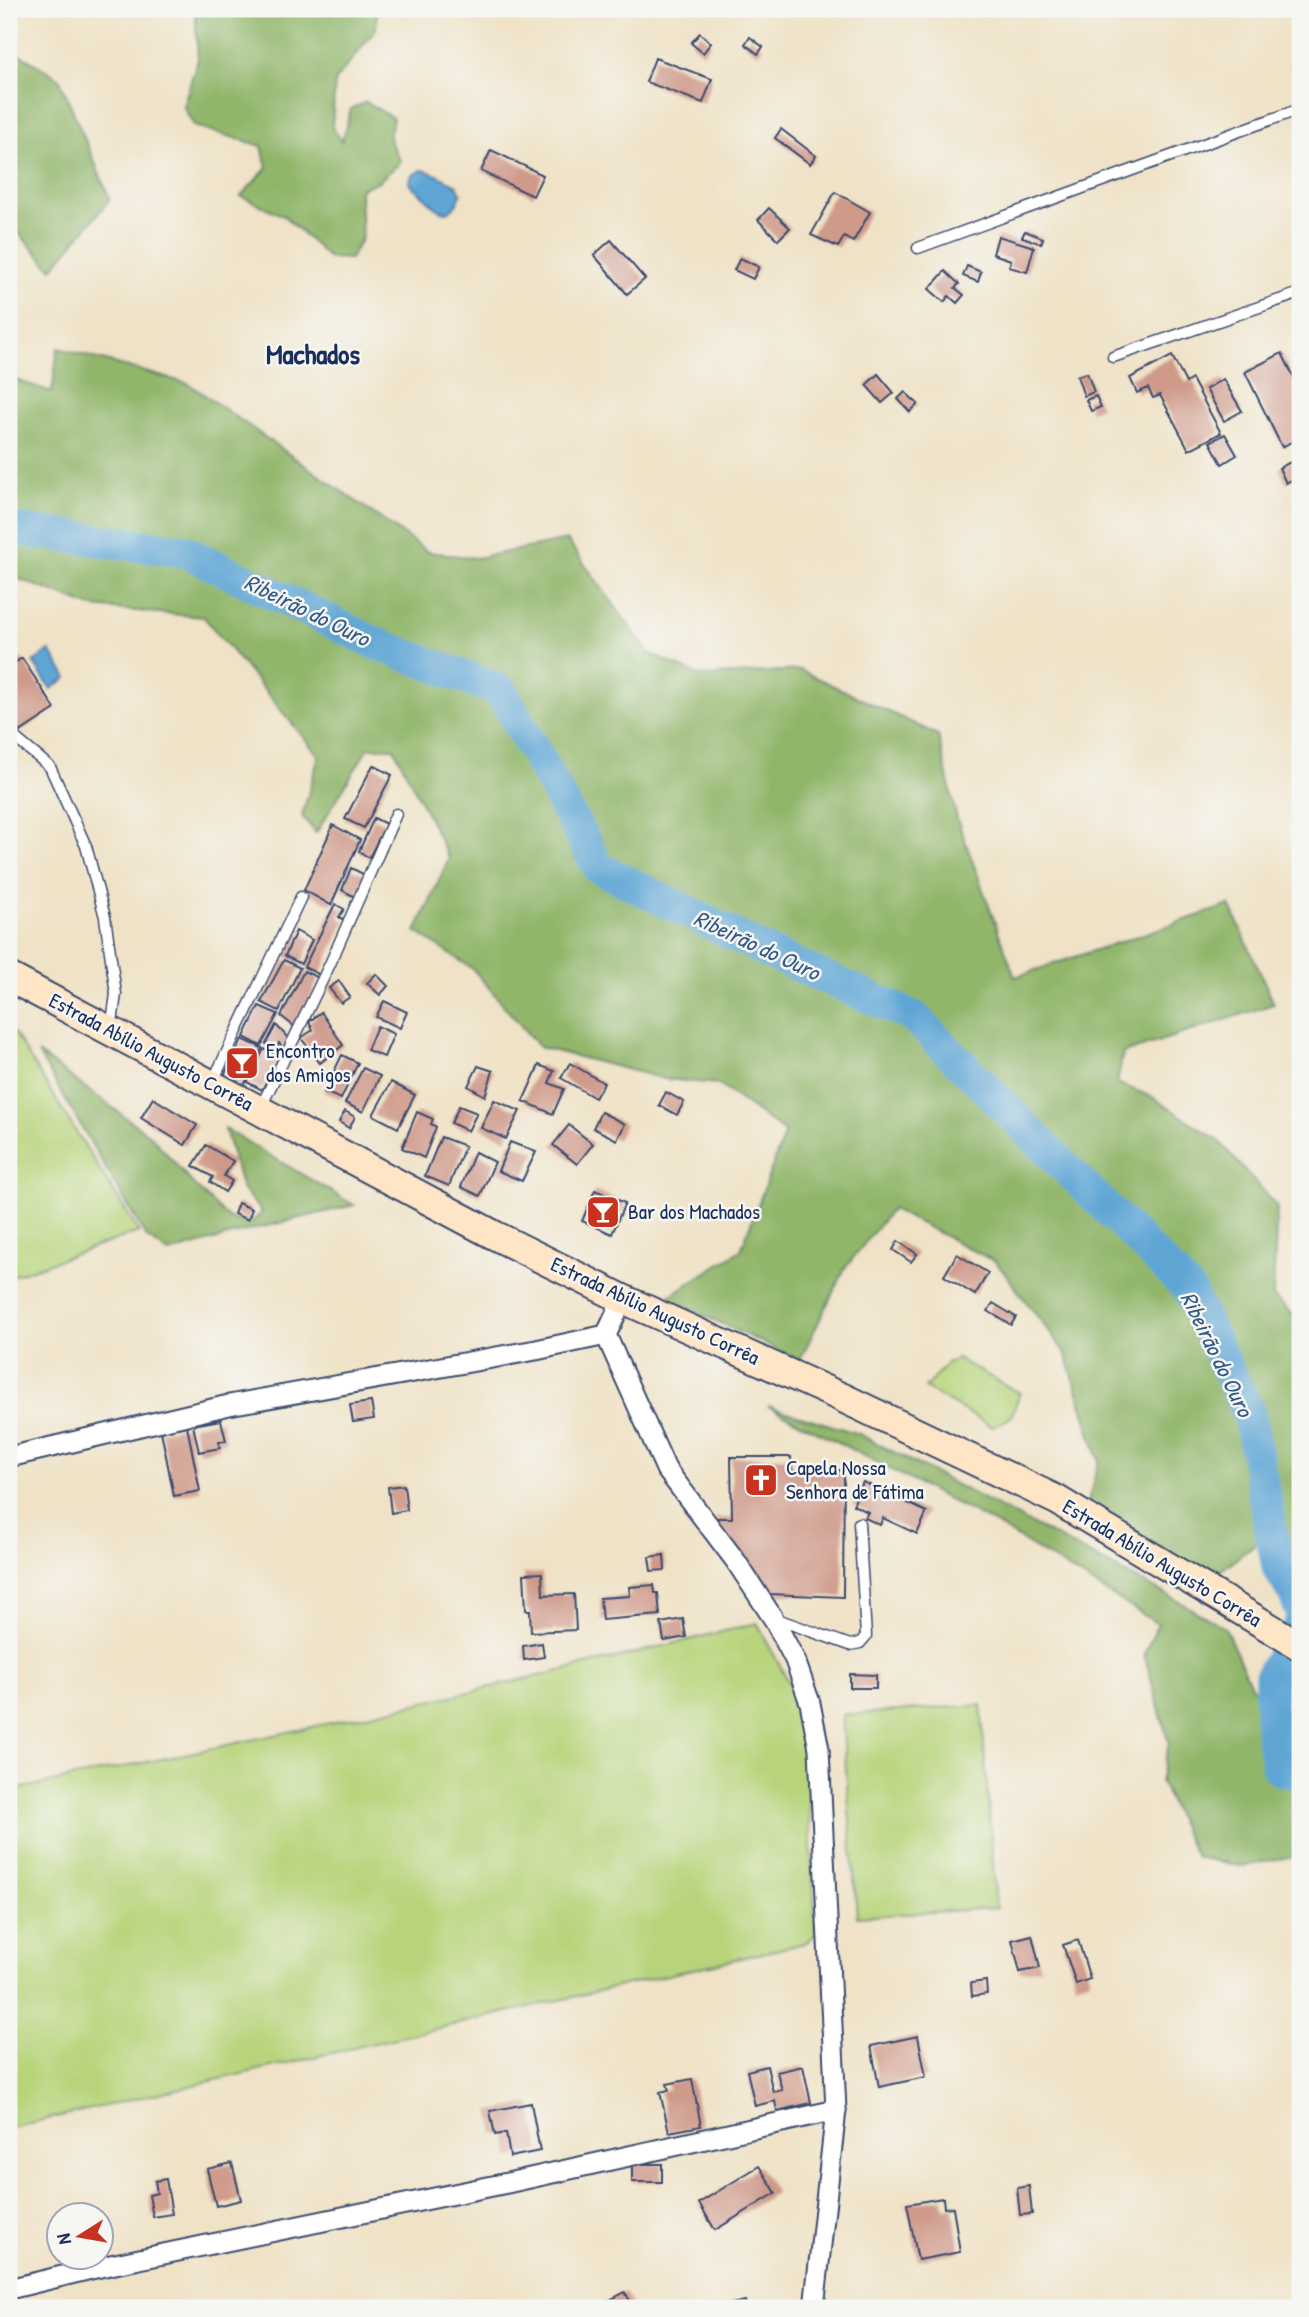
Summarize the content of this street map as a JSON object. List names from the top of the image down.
{
  "streets": {
    "main road": ["Estrada Abílio Augusto Corrêa"]
  },
  "districts": ["Machados"],
  "water": ["Ribeirão do Ouro"],
  "places": {
    "bar": ["Encontro dos Amigos", "Bar dos Machados"],
    "church": ["Capela Nossa Senhora de Fátima"]
  },
  "north": "left"
}
